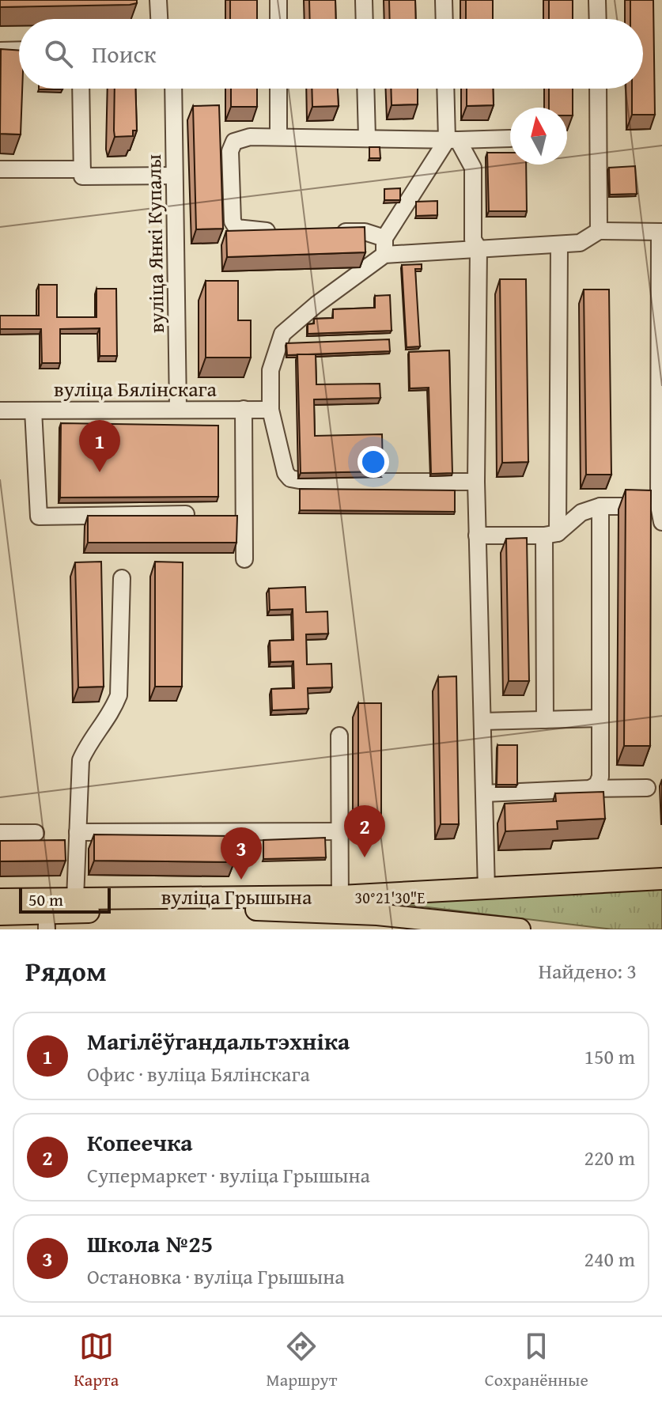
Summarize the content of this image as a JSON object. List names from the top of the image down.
{
  "streets": {
    "main road": ["вуліца Грышына"],
    "street": ["вуліца Янкі Купалы", "вуліца Бялінскага"]
  },
  "crossings": [
    ["вуліца Янкі Купалы", "вуліца Бялінскага"]
  ],
  "scale_bar": "50 m",
  "north": "top",
  "page": {
    "search": "Поиск",
    "pins": ["1", "2", "3"],
    "scale": "50 m",
    "heading": ["Рядом", "Найдено: 3"],
    "list": [
      {
        "mark": "1",
        "name": "Магілёўгандальтэхніка",
        "note": "Офис · вуліца Бялінскага",
        "value": "150 m"
      },
      {
        "mark": "2",
        "name": "Копеечка",
        "note": "Супермаркет · вуліца Грышына",
        "value": "220 m"
      },
      {
        "mark": "3",
        "name": "Школа №25",
        "note": "Остановка · вуліца Грышына",
        "value": "240 m"
      }
    ],
    "nav": ["Карта", "Маршрут", "Сохранённые"]
  },
  "coordinates": ["30°21'30\"E"]
}
